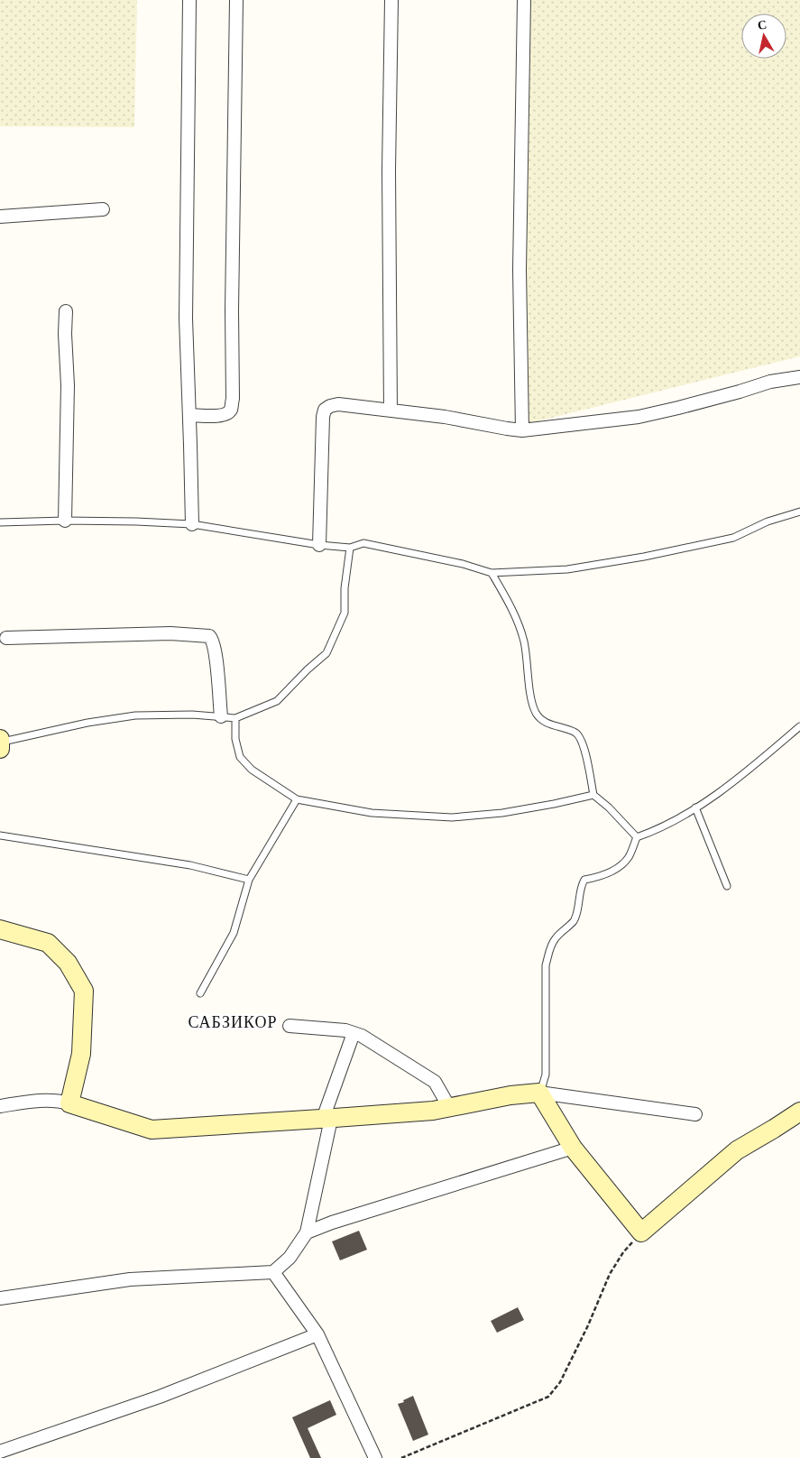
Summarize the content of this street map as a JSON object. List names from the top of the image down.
{
  "districts": ["САБЗИКОР"],
  "north": "top"
}
